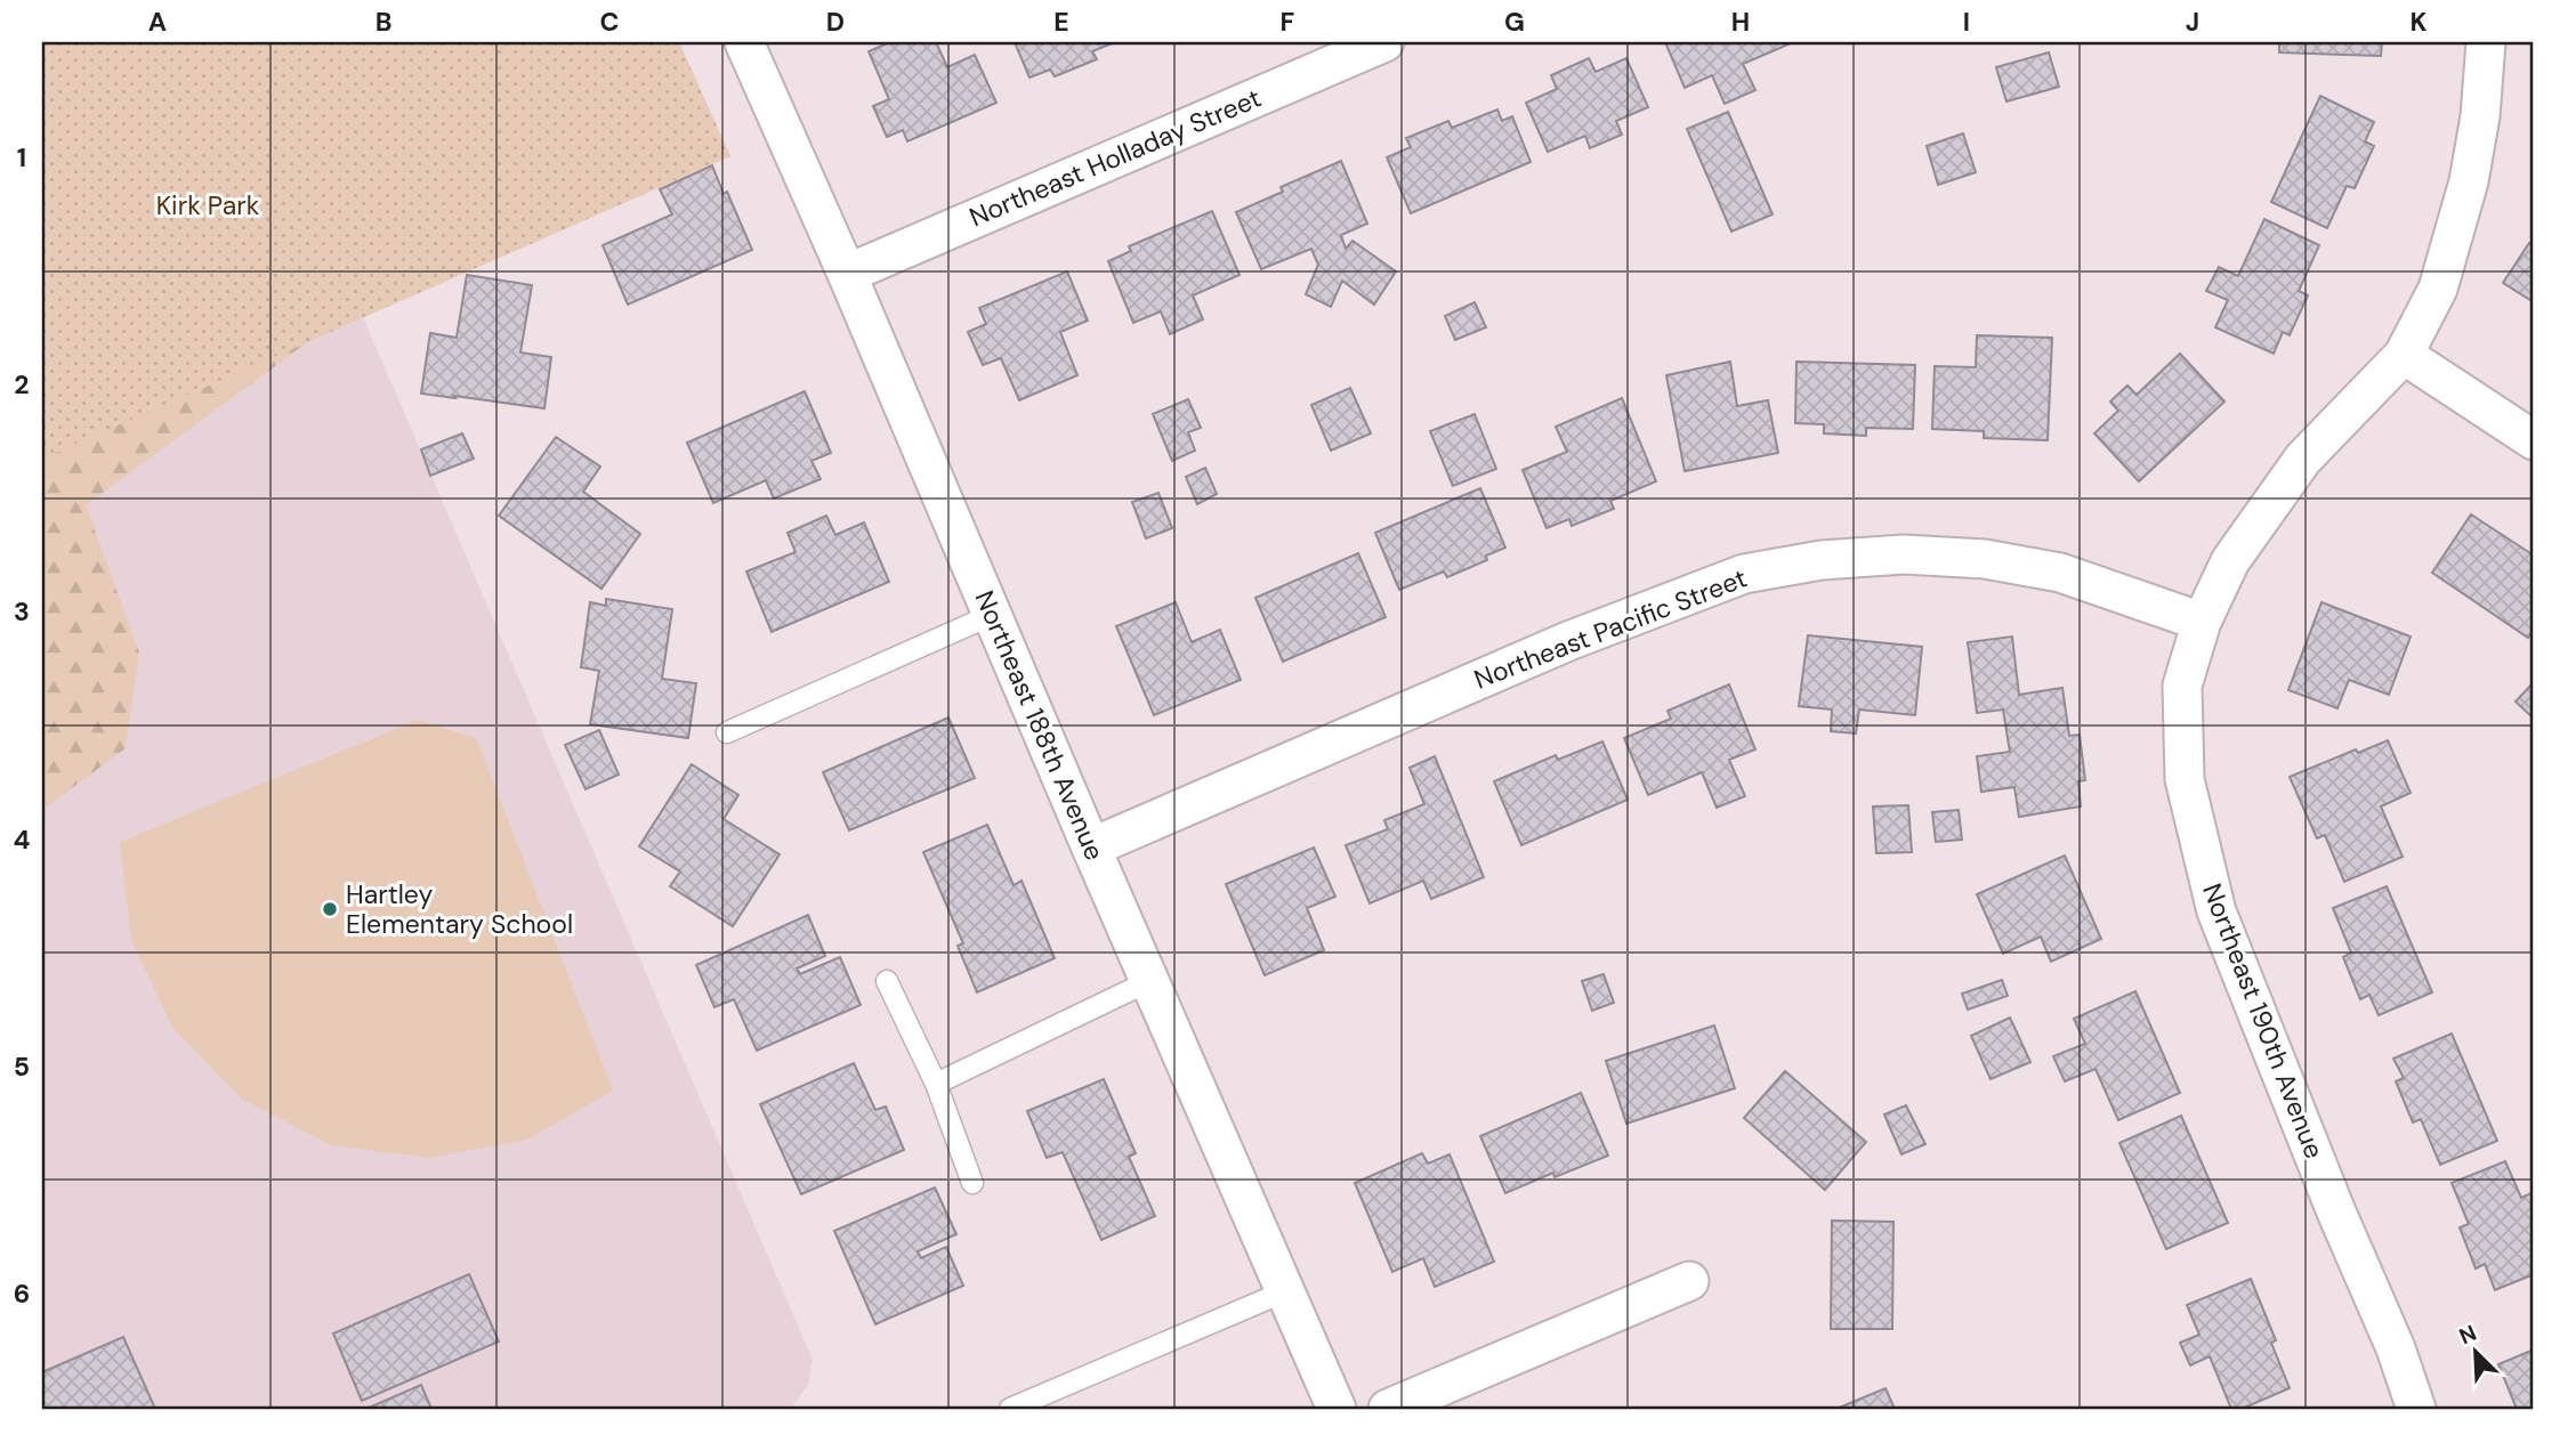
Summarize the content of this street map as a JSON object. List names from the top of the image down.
{
  "streets": {
    "street": [
      "Northeast Holladay Street",
      "Northeast Pacific Street",
      "Northeast 188th Avenue",
      "Northeast 190th Avenue"
    ]
  },
  "crossings": [
    ["Northeast Holladay Street", "Northeast 188th Avenue"],
    ["Northeast Pacific Street", "Northeast 188th Avenue"],
    ["Northeast Pacific Street", "Northeast 190th Avenue"]
  ],
  "parks": ["Kirk Park"],
  "places": ["Hartley Elementary School"],
  "north": "top left",
  "grid": {
    "columns": [
      "A",
      "B",
      "C",
      "D",
      "E",
      "F",
      "G",
      "H",
      "I",
      "J",
      "K"
    ],
    "rows": [
      "1",
      "2",
      "3",
      "4",
      "5",
      "6"
    ]
  }
}
